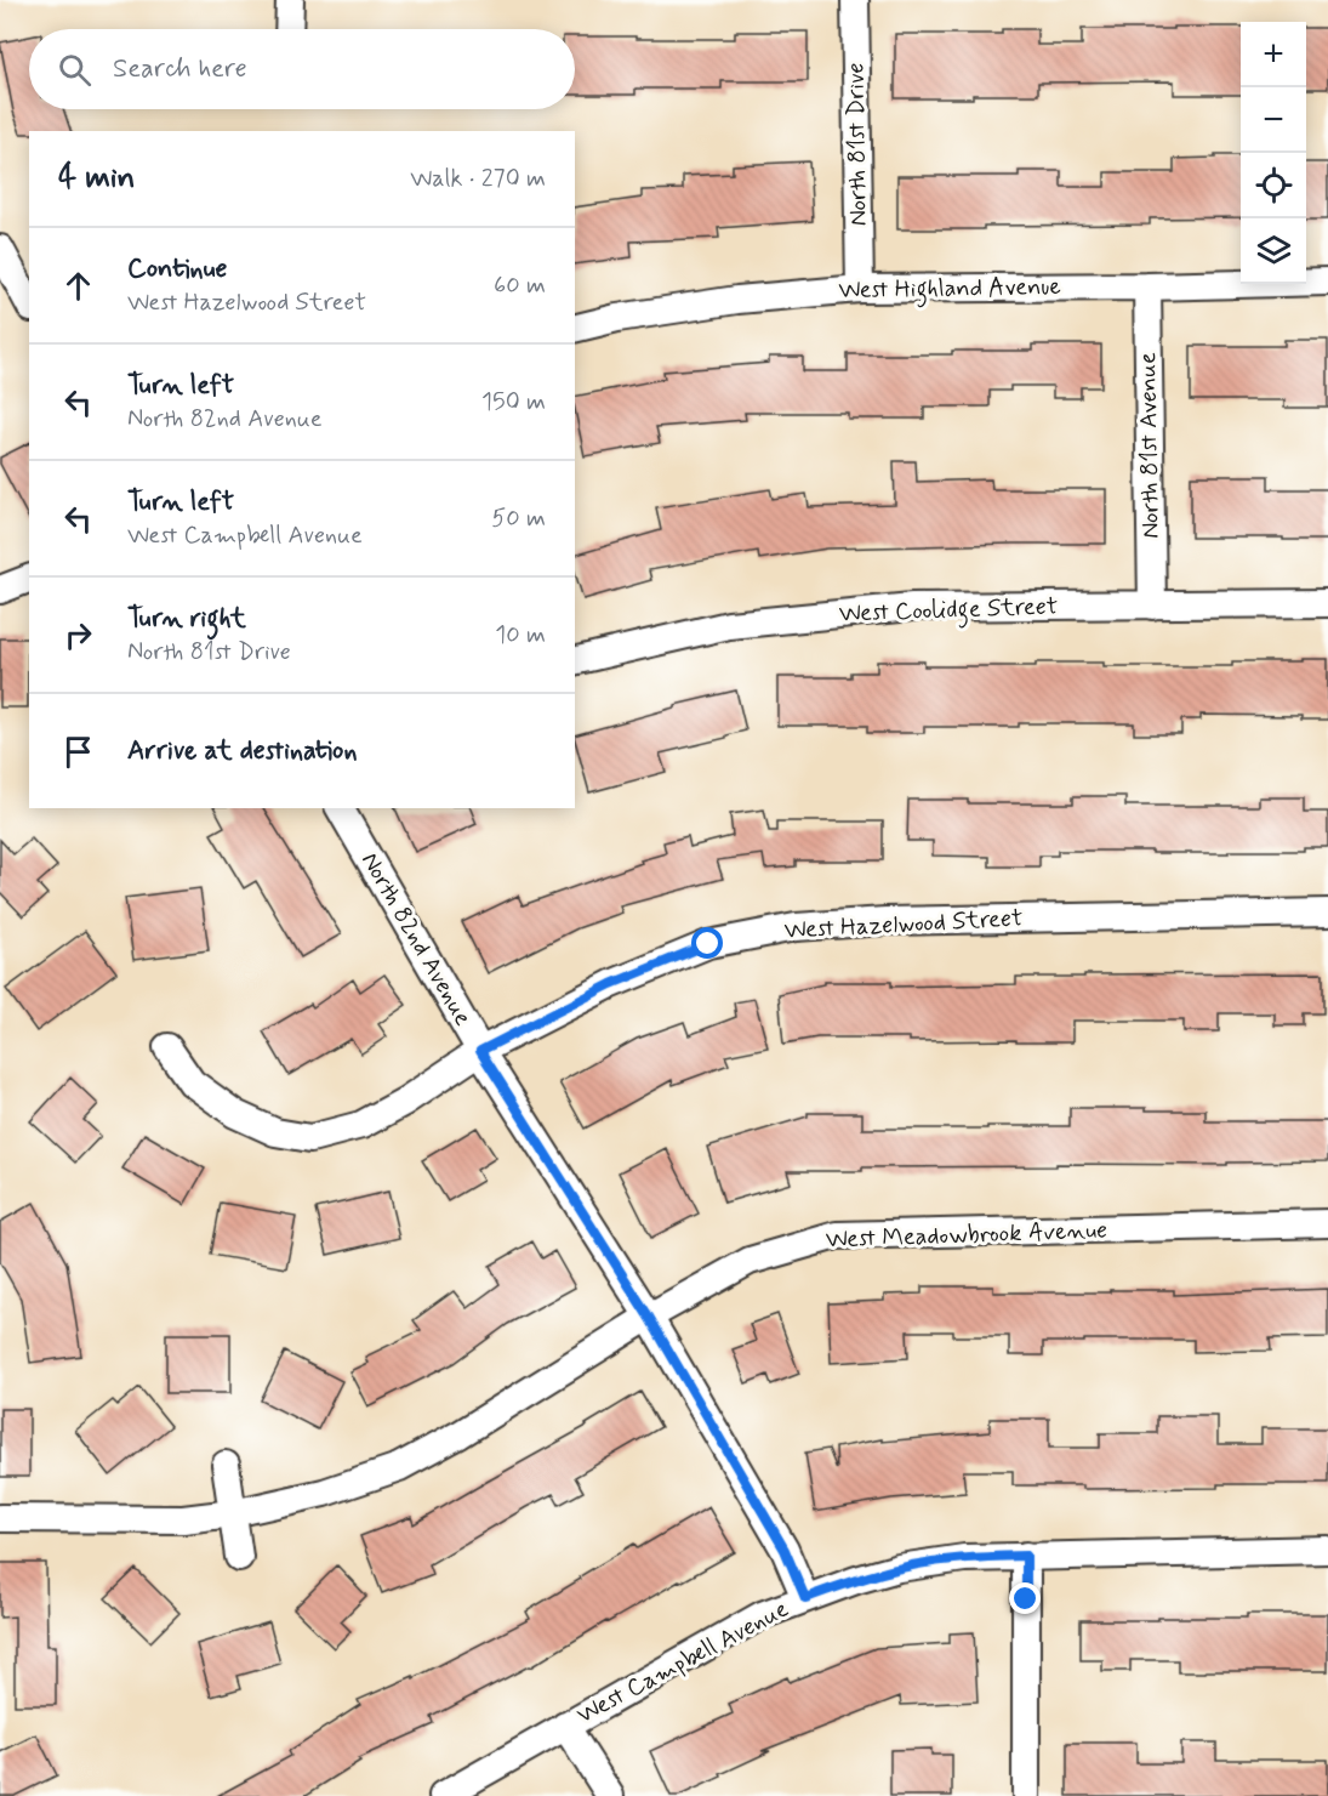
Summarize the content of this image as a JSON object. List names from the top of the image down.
{
  "streets": {
    "street": [
      "North 81st Drive",
      "West Highland Avenue",
      "North 81st Avenue",
      "West Coolidge Street",
      "West Hazelwood Street",
      "North 82nd Avenue",
      "West Meadowbrook Avenue",
      "West Campbell Avenue"
    ]
  },
  "crossings": [
    ["North 81st Drive", "West Highland Avenue"],
    ["West Highland Avenue", "North 81st Avenue"],
    ["North 81st Avenue", "West Coolidge Street"],
    ["West Hazelwood Street", "North 82nd Avenue"],
    ["North 82nd Avenue", "West Meadowbrook Avenue"],
    ["North 82nd Avenue", "West Campbell Avenue"]
  ],
  "page": {
    "map_buttons": ["+", "−"],
    "search": "Search here",
    "heading": ["4 min", "Walk · 270 m"],
    "list": [
      ["Continue", "West Hazelwood Street", "60 m"],
      ["Turn left", "North 82nd Avenue", "150 m"],
      ["Turn left", "West Campbell Avenue", "50 m"],
      ["Turn right", "North 81st Drive", "10 m"],
      "Arrive at destination"
    ]
  }
}
